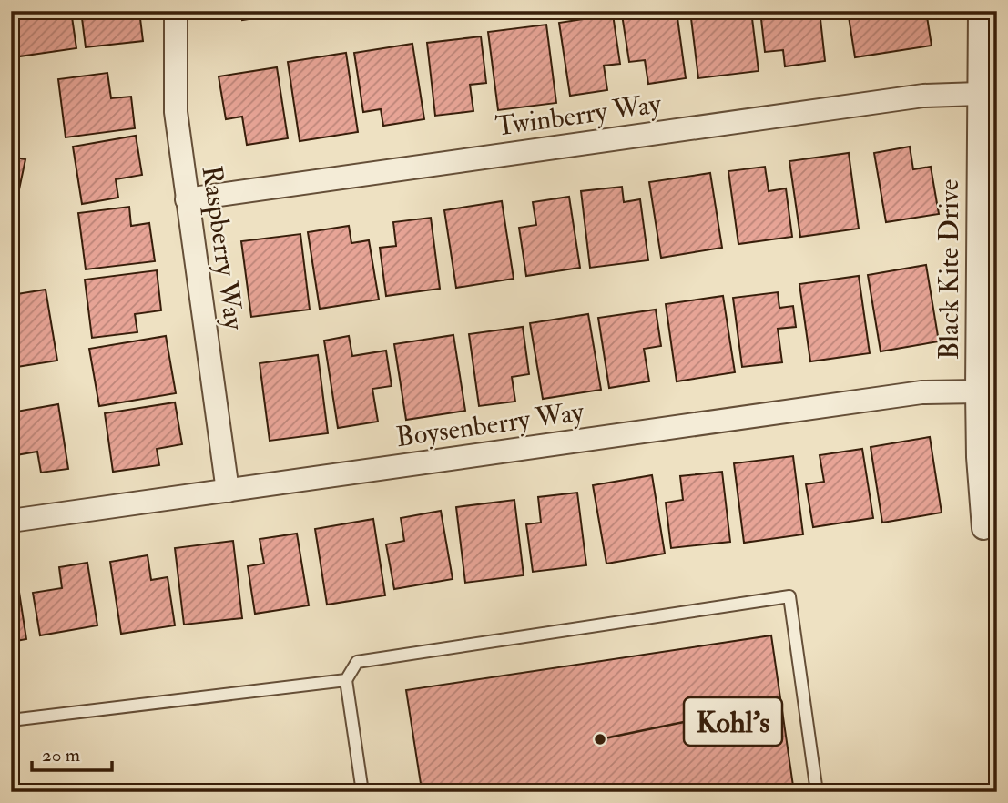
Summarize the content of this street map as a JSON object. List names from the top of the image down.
{
  "streets": {
    "street": [
      "Twinberry Way",
      "Raspberry Way",
      "Black Kite Drive",
      "Boysenberry Way"
    ]
  },
  "crossings": [
    ["Twinberry Way", "Raspberry Way"],
    ["Twinberry Way", "Black Kite Drive"],
    ["Raspberry Way", "Boysenberry Way"],
    ["Black Kite Drive", "Boysenberry Way"]
  ],
  "places": ["Kohl's"],
  "scale_bar": "20 m"
}
